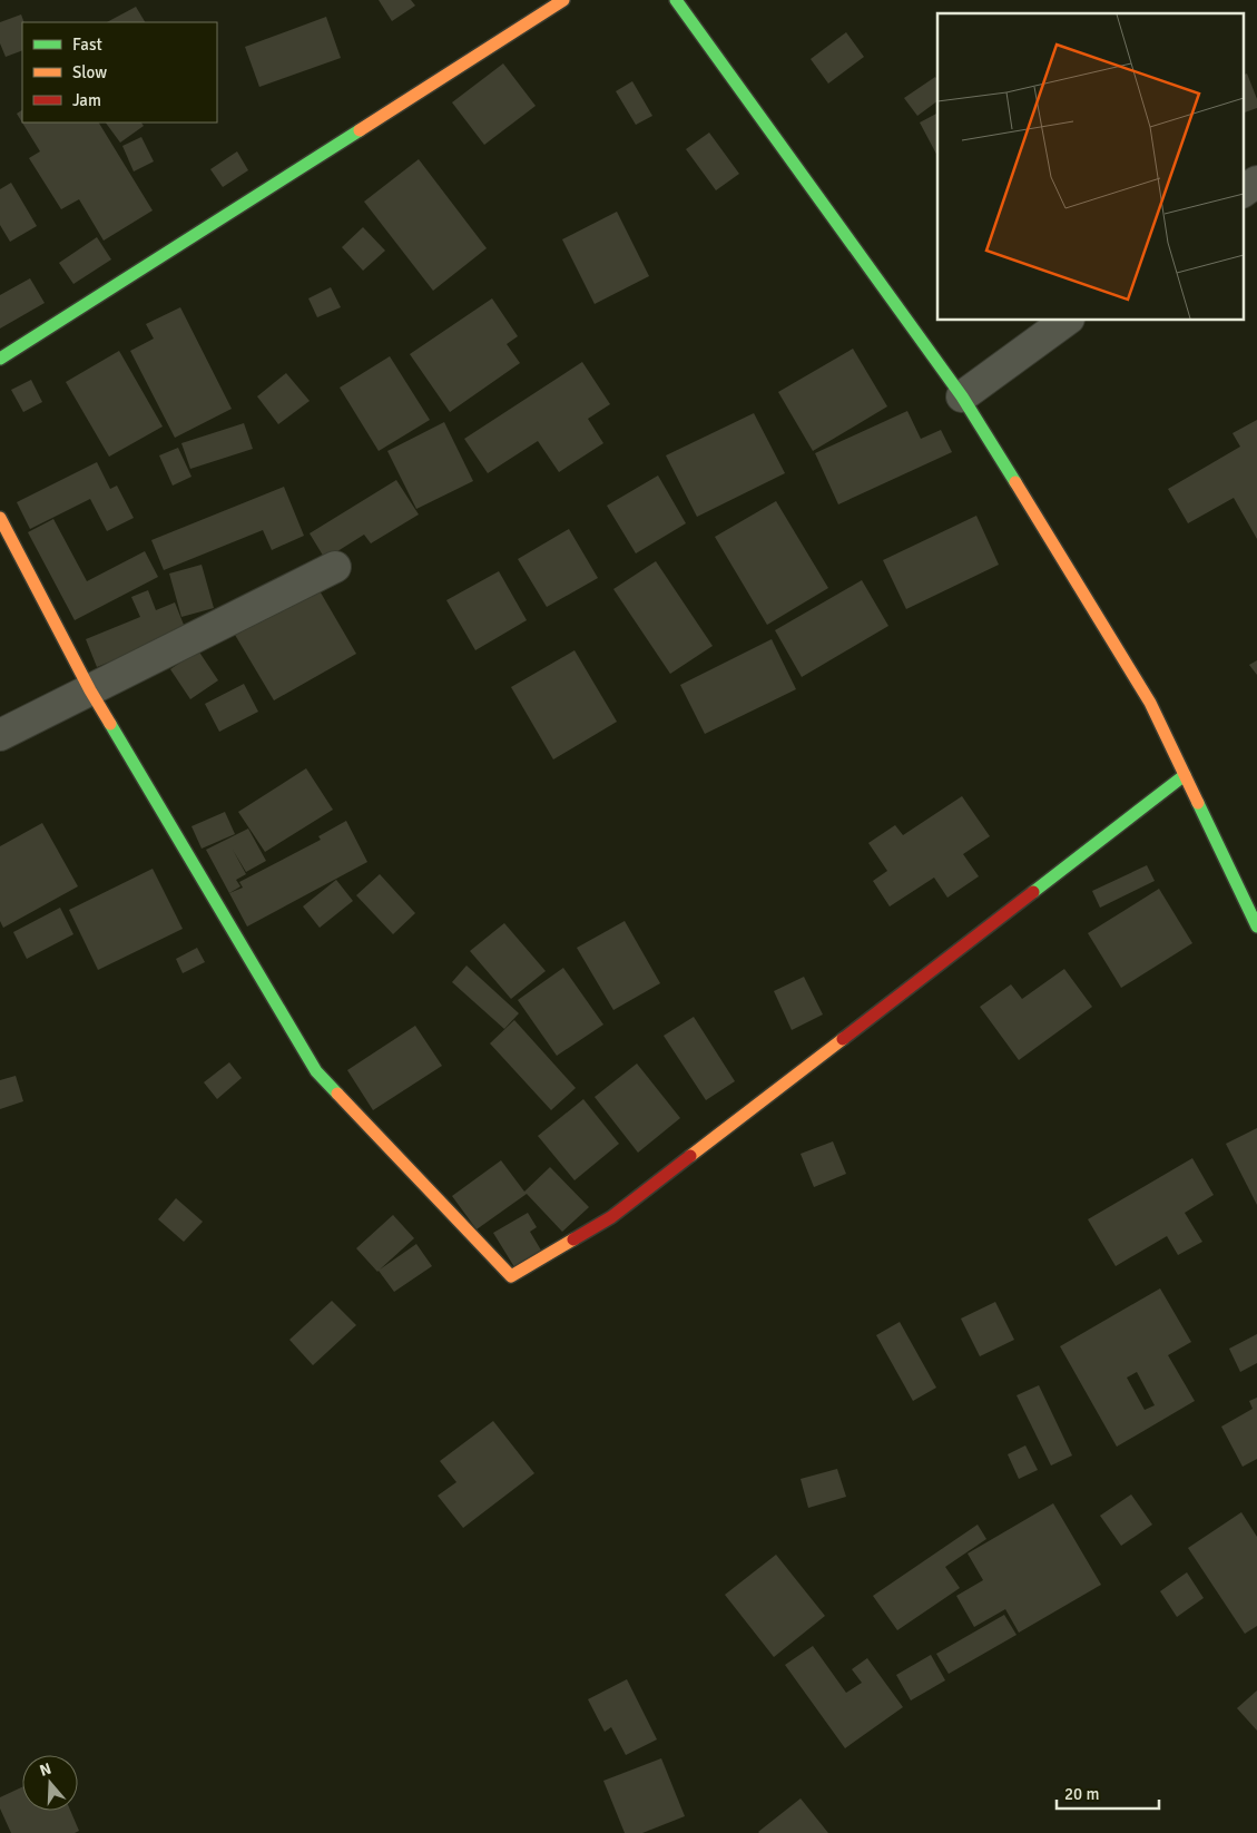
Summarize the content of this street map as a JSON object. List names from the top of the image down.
{
  "legend": ["Fast", "Slow", "Jam"],
  "scale_bar": "20 m",
  "north": "top"
}
